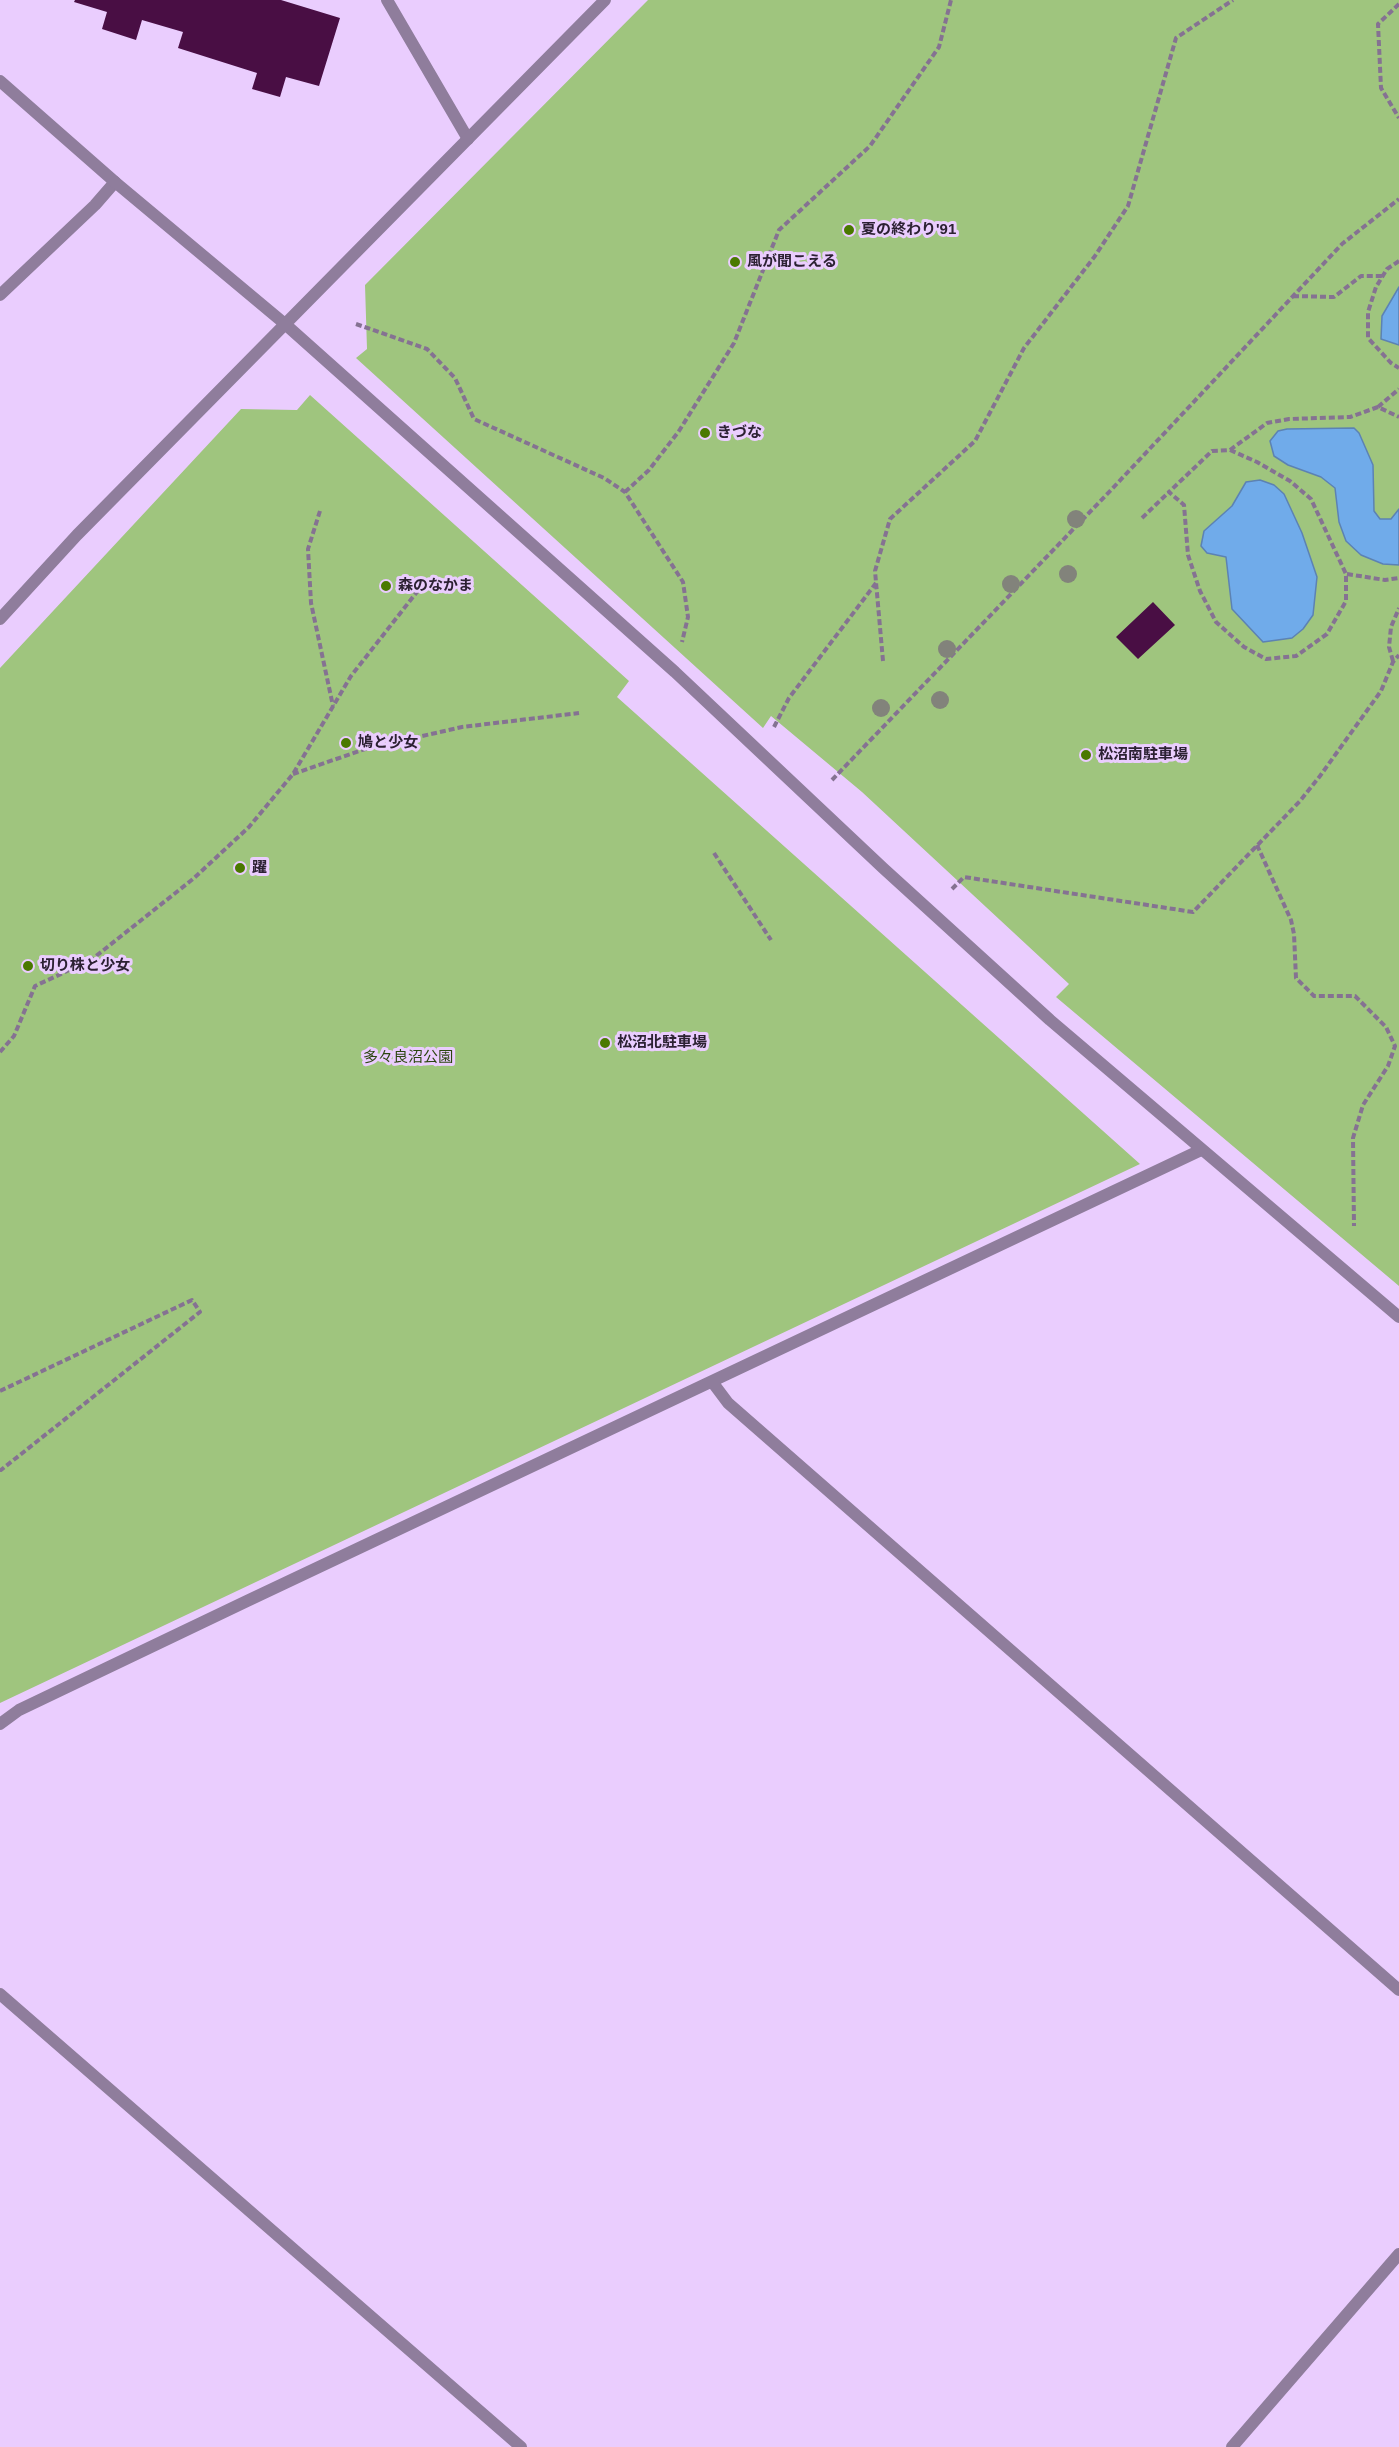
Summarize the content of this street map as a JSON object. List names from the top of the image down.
{
  "parks": ["多々良沼公園"],
  "places": [
    "夏の終わり'91",
    "風が聞こえる",
    "きづな",
    "森のなかま",
    "鳩と少女",
    "松沼南駐車場",
    "躍",
    "切り株と少女",
    "松沼北駐車場"
  ]
}
